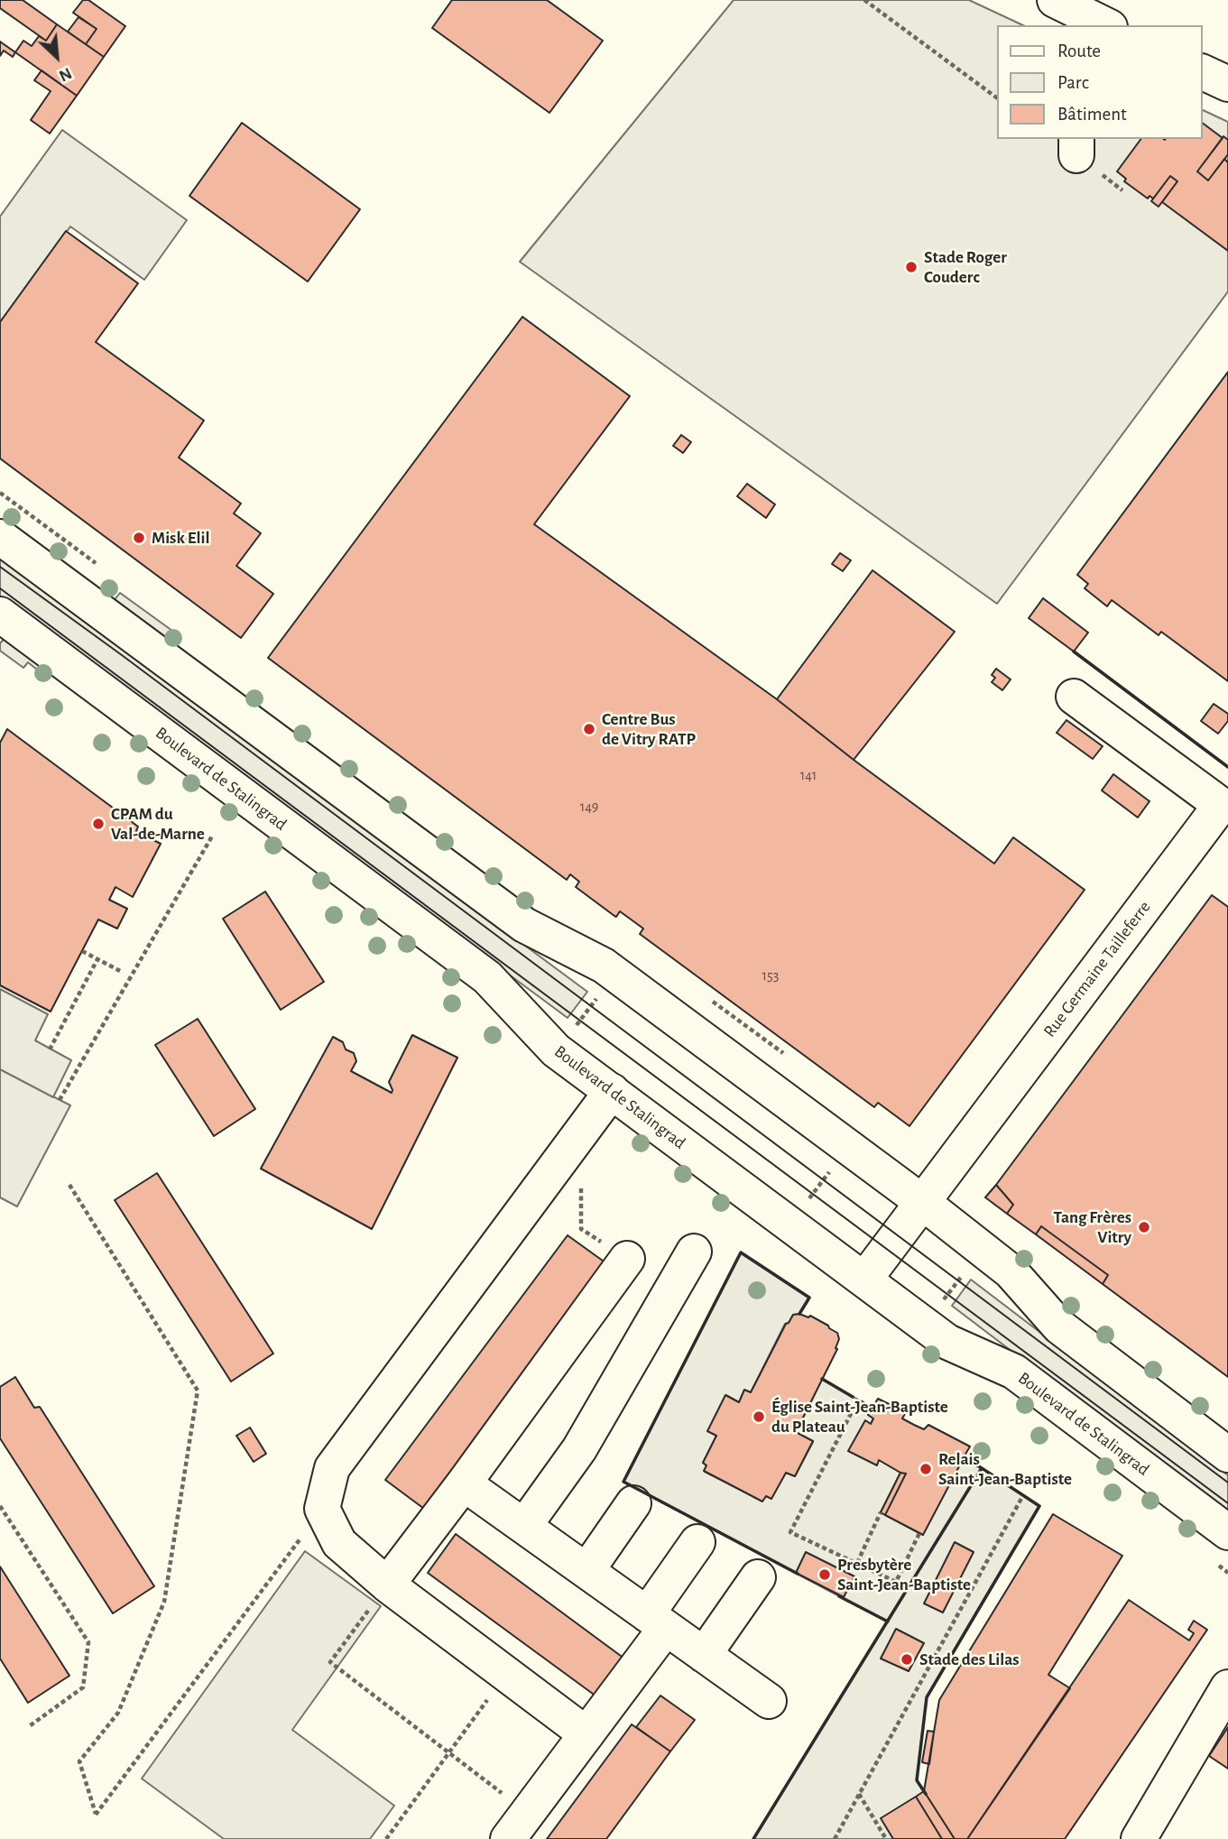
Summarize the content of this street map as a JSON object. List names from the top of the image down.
{
  "streets": {
    "main road": ["Boulevard de Stalingrad", "Rue Germaine Tailleferre"]
  },
  "crossings": [
    ["Boulevard de Stalingrad", "Rue Germaine Tailleferre"]
  ],
  "places": [
    "Stade Roger Couderc",
    "Misk Elil",
    "Centre Bus de Vitry RATP",
    "CPAM du Val-de-Marne",
    "Tang Frères Vitry",
    "Église Saint-Jean-Baptiste du Plateau",
    "Relais Saint-Jean-Baptiste",
    "Presbytère Saint-Jean-Baptiste",
    "Stade des Lilas"
  ],
  "house_numbers": ["141", "149", "153"],
  "legend": ["Route", "Parc", "Bâtiment"],
  "north": "bottom right"
}
